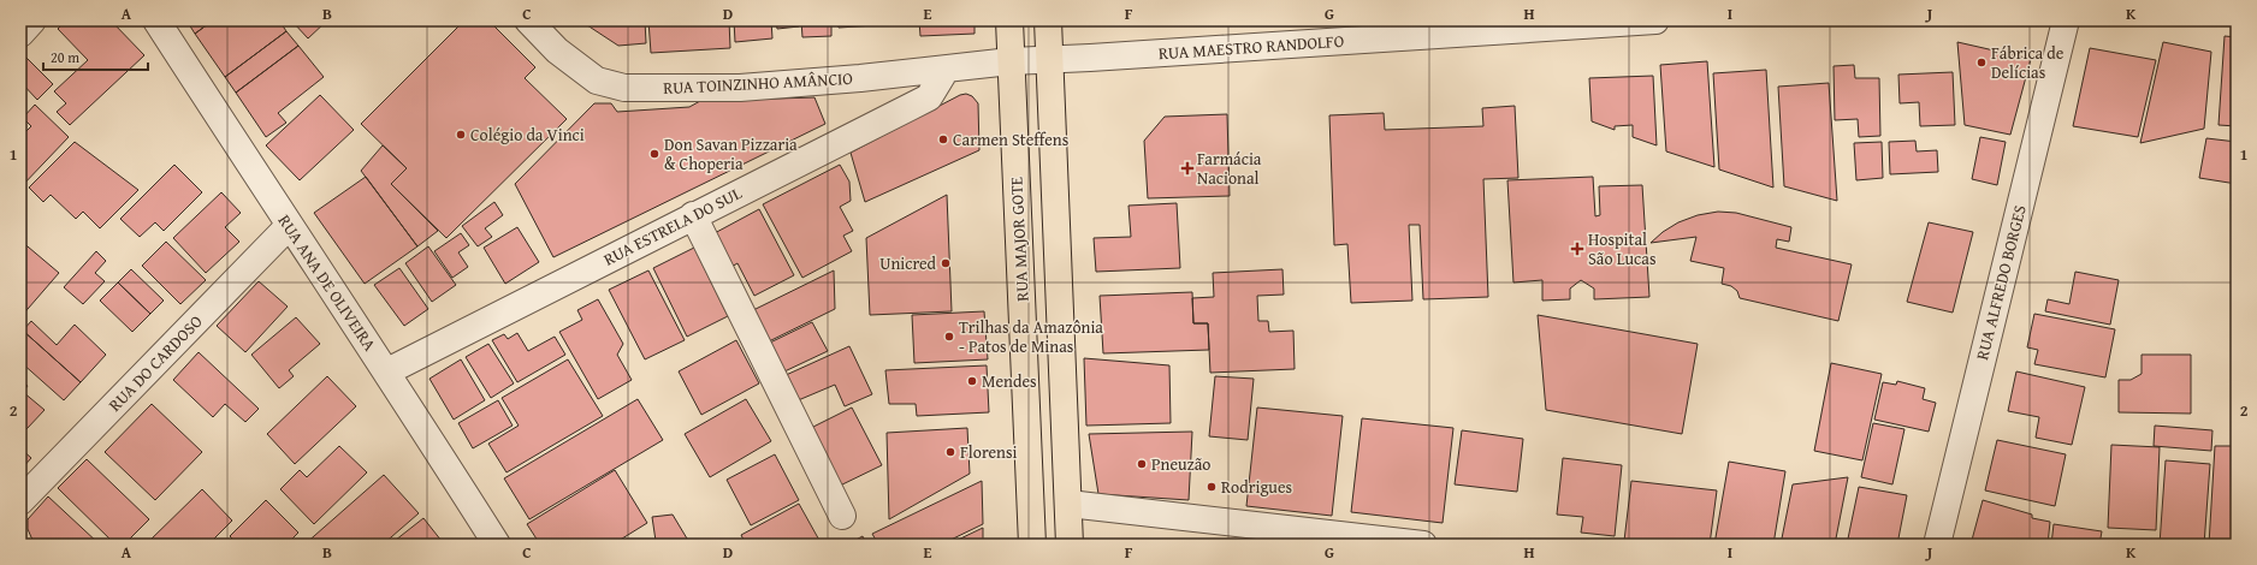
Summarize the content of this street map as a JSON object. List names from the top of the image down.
{
  "streets": {
    "main road": ["RUA MAJOR GOTE"],
    "street": [
      "RUA MAESTRO RANDOLFO",
      "RUA TOINZINHO AMÂNCIO",
      "RUA ESTRELA DO SUL",
      "RUA ANA DE OLIVEIRA",
      "RUA ALFREDO BORGES",
      "RUA DO CARDOSO"
    ]
  },
  "crossings": [
    ["RUA MAESTRO RANDOLFO", "RUA TOINZINHO AMÂNCIO"],
    ["RUA MAESTRO RANDOLFO", "RUA MAJOR GOTE"],
    ["RUA TOINZINHO AMÂNCIO", "RUA ESTRELA DO SUL"],
    ["RUA TOINZINHO AMÂNCIO", "RUA MAJOR GOTE"],
    ["RUA ESTRELA DO SUL", "RUA ANA DE OLIVEIRA"],
    ["RUA ANA DE OLIVEIRA", "RUA DO CARDOSO"]
  ],
  "places": {
    "other": [
      "Fábrica de Delícias",
      "Colégio da Vinci",
      "Carmen Steffens",
      "Don Savan Pizzaria & Choperia",
      "Unicred",
      "Trilhas da Amazônia - Patos de Minas",
      "Mendes",
      "Florensi",
      "Pneuzão",
      "Rodrigues"
    ],
    "health": ["Farmácia Nacional", "Hospital São Lucas"]
  },
  "scale_bar": "20 m",
  "grid": {
    "columns": [
      "A",
      "B",
      "C",
      "D",
      "E",
      "F",
      "G",
      "H",
      "I",
      "J",
      "K"
    ],
    "rows": ["1", "2"]
  }
}
